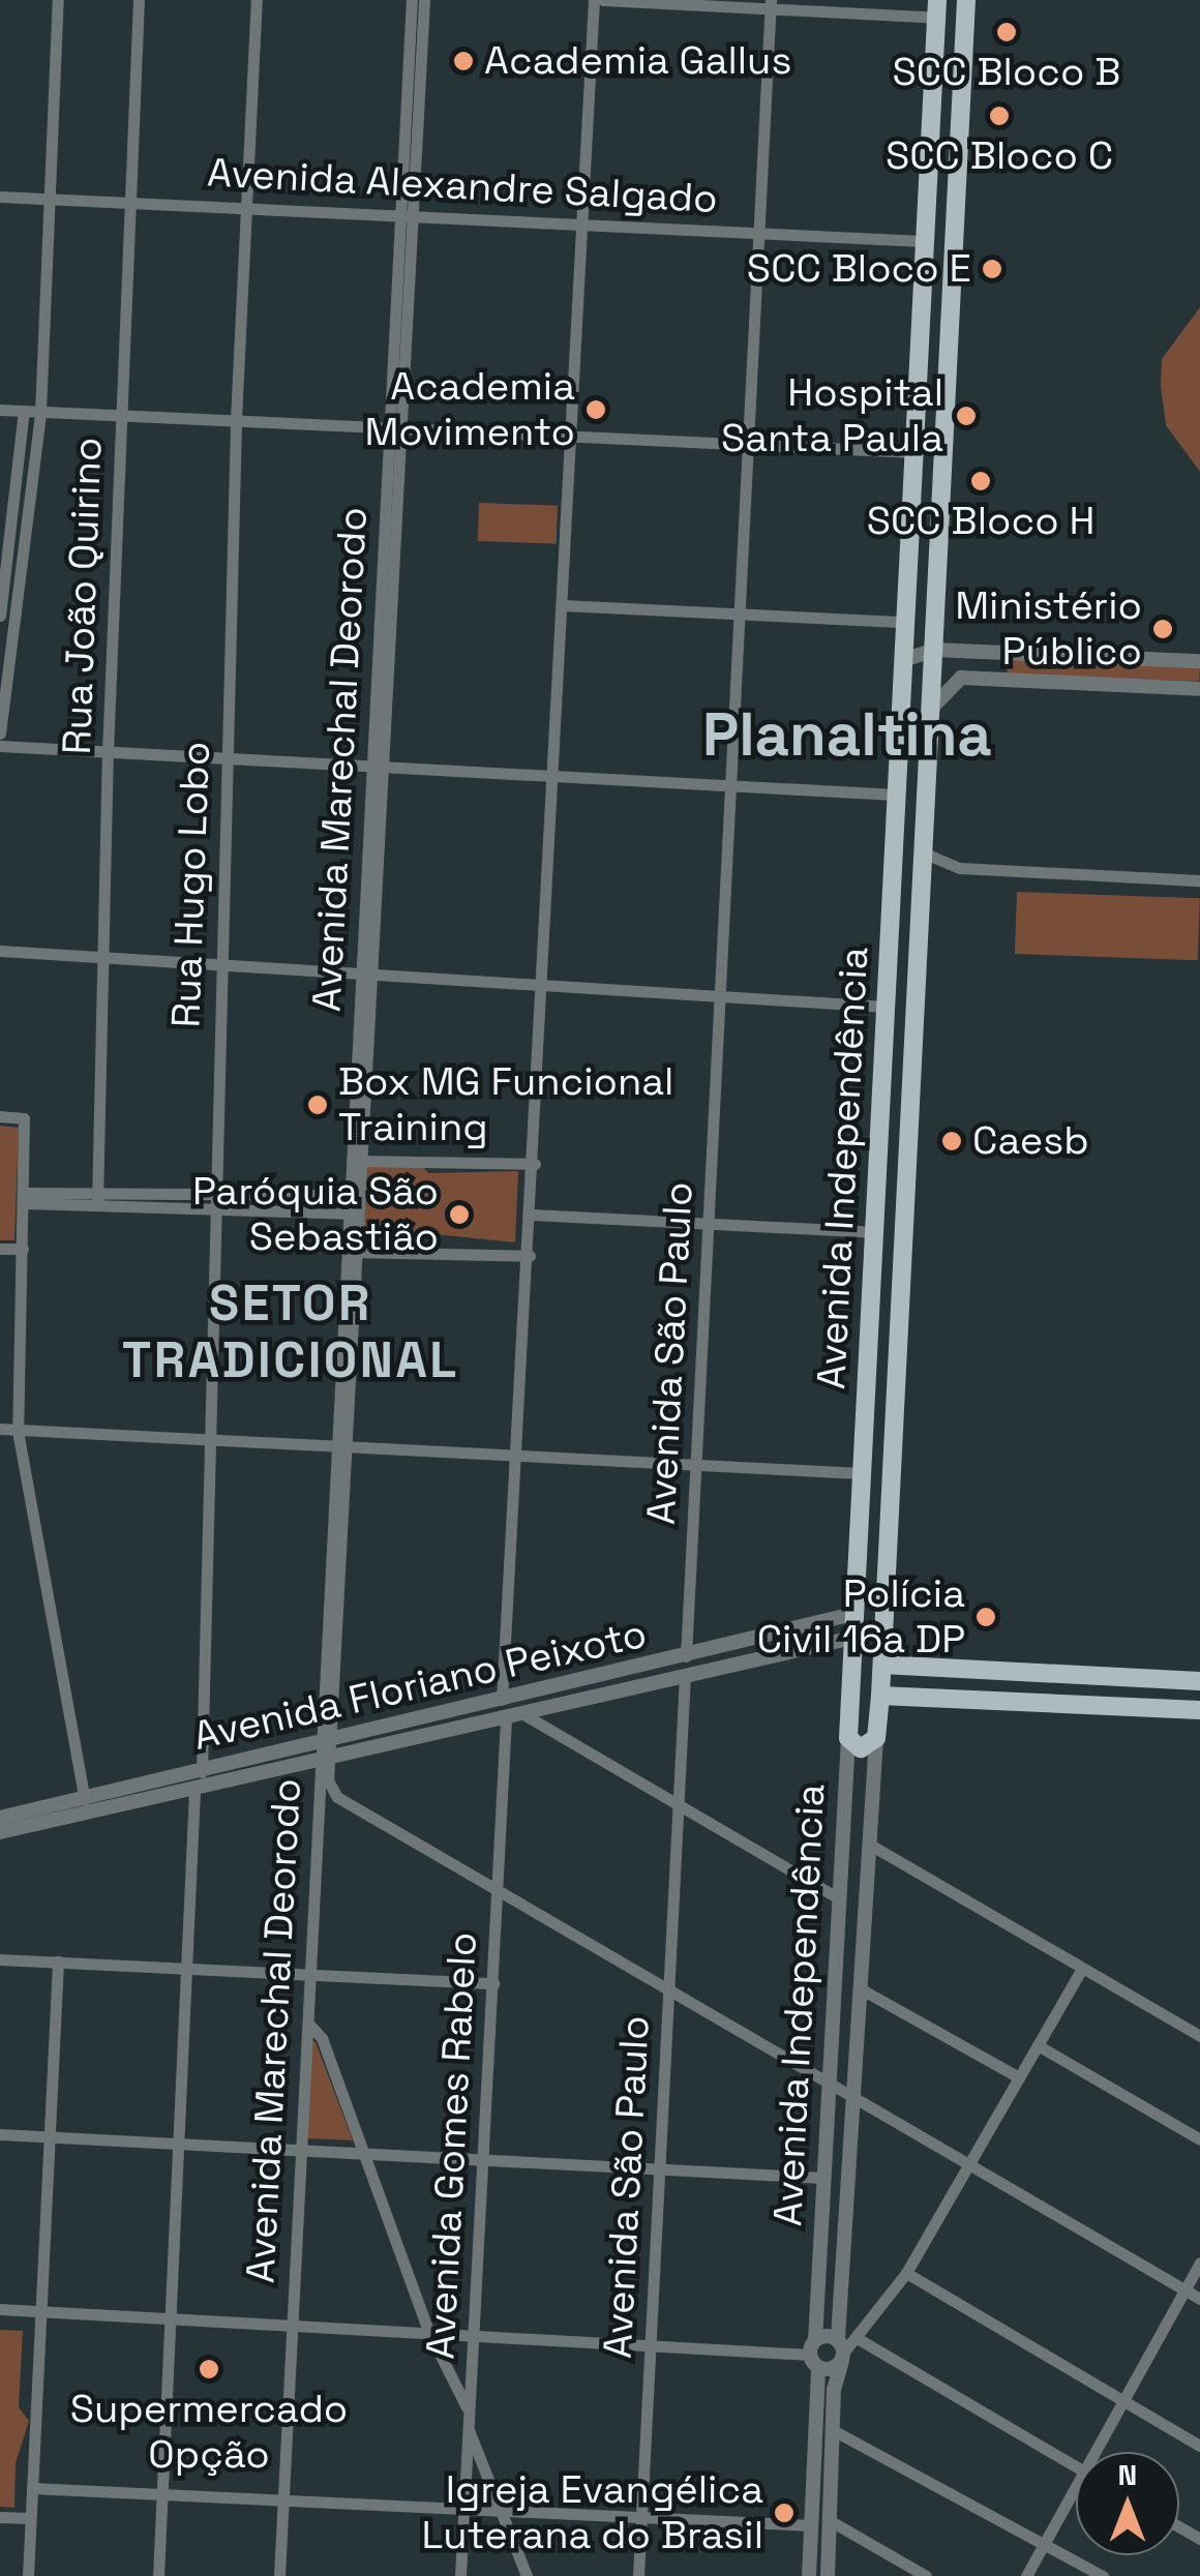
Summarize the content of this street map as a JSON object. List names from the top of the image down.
{
  "streets": {
    "main road": ["Avenida Independência"],
    "street": [
      "Avenida Alexandre Salgado",
      "Rua João Quirino",
      "Avenida Marechal Deorodo",
      "Rua Hugo Lobo",
      "Avenida São Paulo",
      "Avenida Floriano Peixoto",
      "Avenida Gomes Rabelo"
    ]
  },
  "crossings": [
    ["Avenida Alexandre Salgado", "Rua João Quirino"],
    ["Avenida Alexandre Salgado", "Avenida Marechal Deorodo"],
    ["Avenida Alexandre Salgado", "Rua Hugo Lobo"],
    ["Avenida Alexandre Salgado", "Avenida Independência"],
    ["Avenida Alexandre Salgado", "Avenida São Paulo"],
    ["Avenida Marechal Deorodo", "Avenida Floriano Peixoto"],
    ["Avenida Marechal Deorodo", "Avenida Gomes Rabelo"],
    ["Rua Hugo Lobo", "Avenida Floriano Peixoto"],
    ["Avenida Independência", "Avenida Floriano Peixoto"],
    ["Avenida São Paulo", "Avenida Floriano Peixoto"],
    ["Avenida Floriano Peixoto", "Avenida Gomes Rabelo"]
  ],
  "districts": ["Planaltina", "SETOR TRADICIONAL"],
  "places": [
    "SCC Bloco B",
    "Academia Gallus",
    "SCC Bloco C",
    "SCC Bloco E",
    "Academia Movimento",
    "Hospital Santa Paula",
    "SCC Bloco H",
    "Ministério Público",
    "Box MG Funcional Training",
    "Caesb",
    "Paróquia São Sebastião",
    "Polícia Civil 16a DP",
    "Supermercado Opção",
    "Igreja Evangélica Luterana do Brasil"
  ],
  "north": "top"
}
